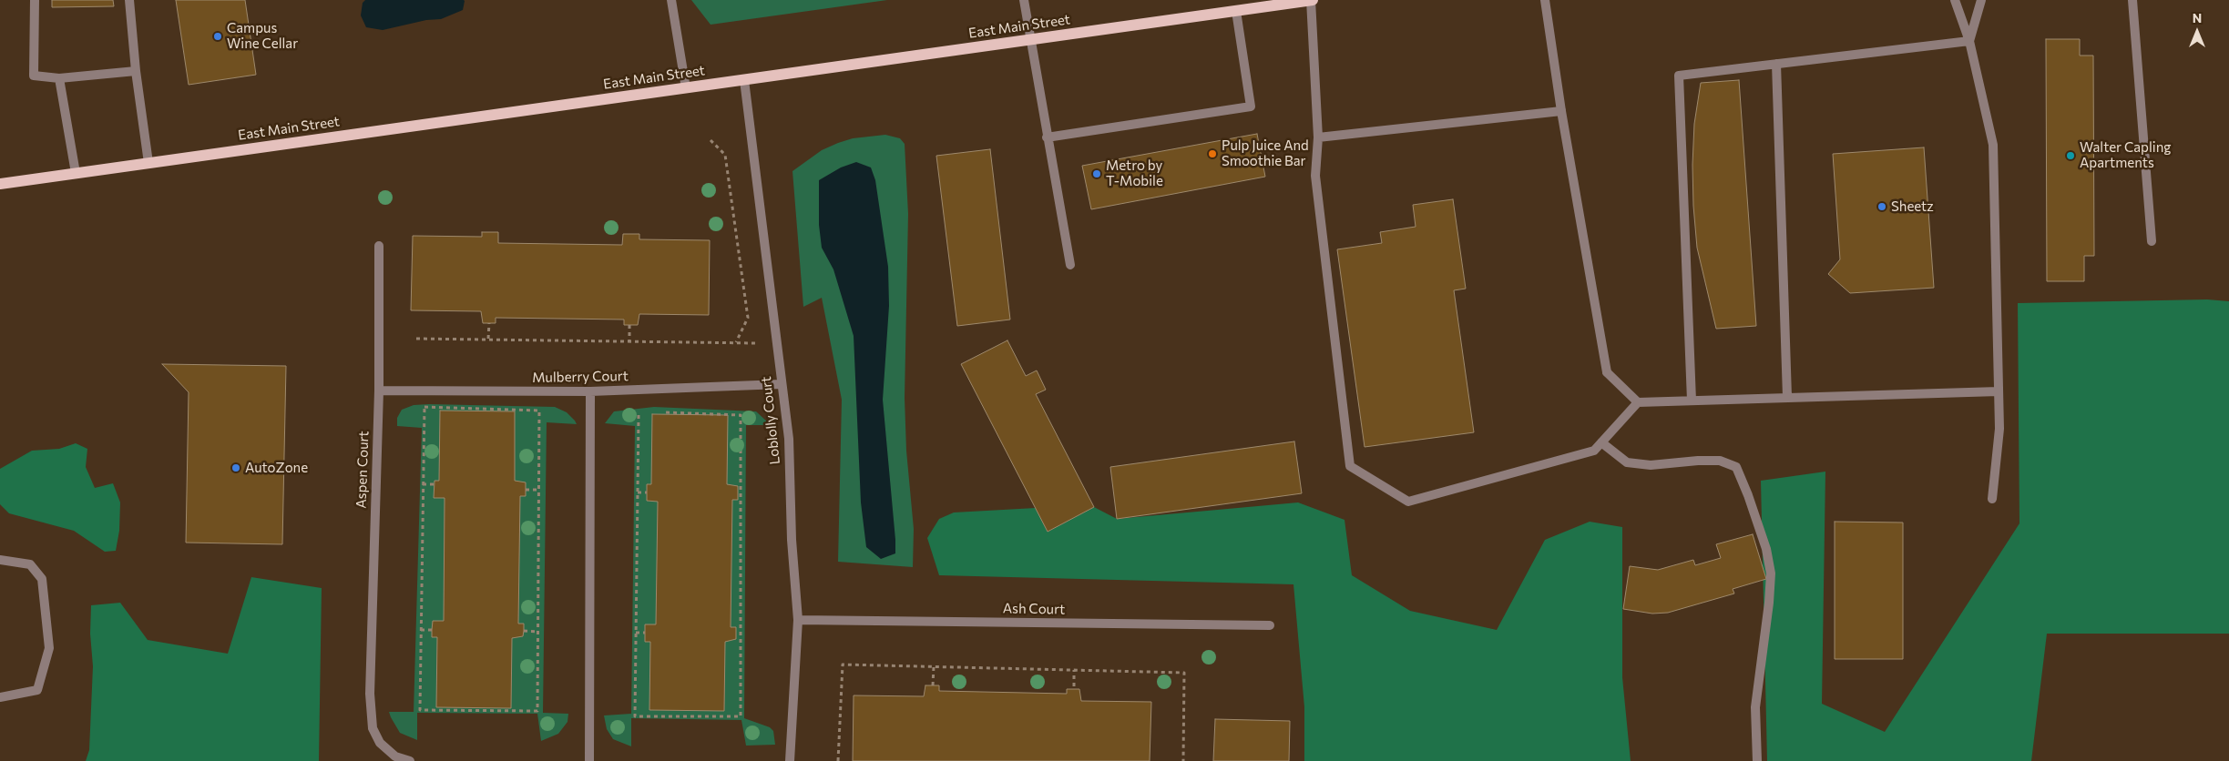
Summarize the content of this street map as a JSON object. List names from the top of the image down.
{
  "streets": {
    "main road": ["East Main Street"],
    "street": [
      "Mulberry Court",
      "Loblolly Court",
      "Aspen Court",
      "Ash Court"
    ]
  },
  "crossings": [
    ["East Main Street", "Loblolly Court"],
    ["Mulberry Court", "Loblolly Court"],
    ["Mulberry Court", "Aspen Court"],
    ["Loblolly Court", "Ash Court"]
  ],
  "places": [
    "Campus Wine Cellar",
    "Pulp Juice And Smoothie Bar",
    "Walter Capling Apartments",
    "Metro by T-Mobile",
    "Sheetz",
    "AutoZone"
  ],
  "north": "top"
}
